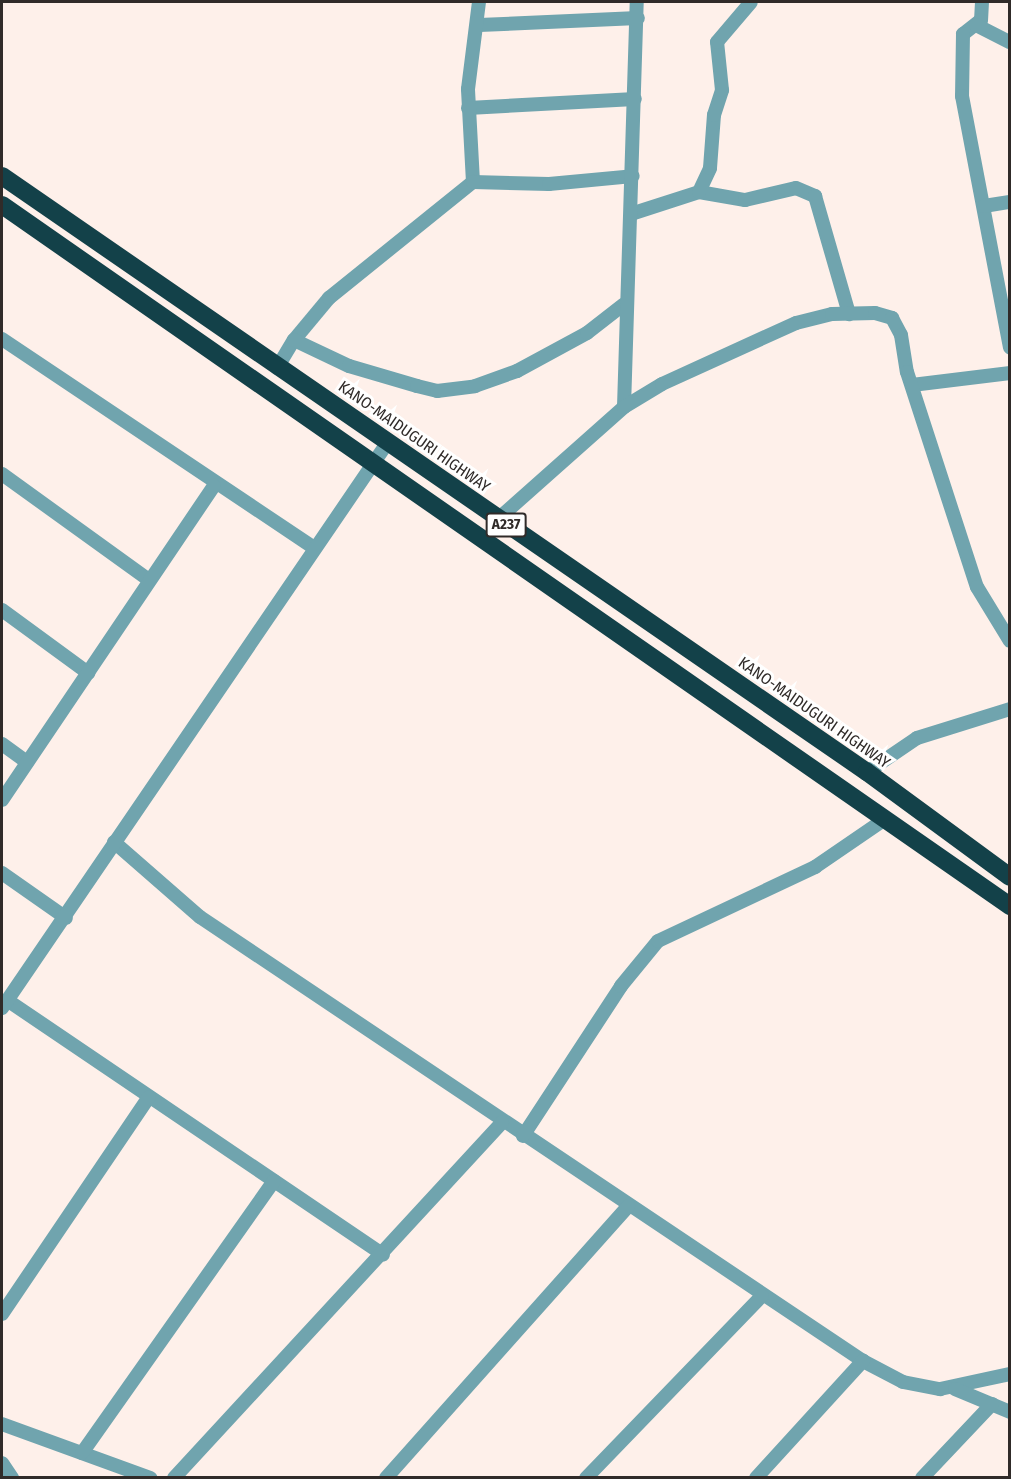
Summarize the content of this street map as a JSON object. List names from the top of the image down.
{
  "streets": {
    "highway": ["KANO-MAIDUGURI HIGHWAY", "A237"]
  }
}
